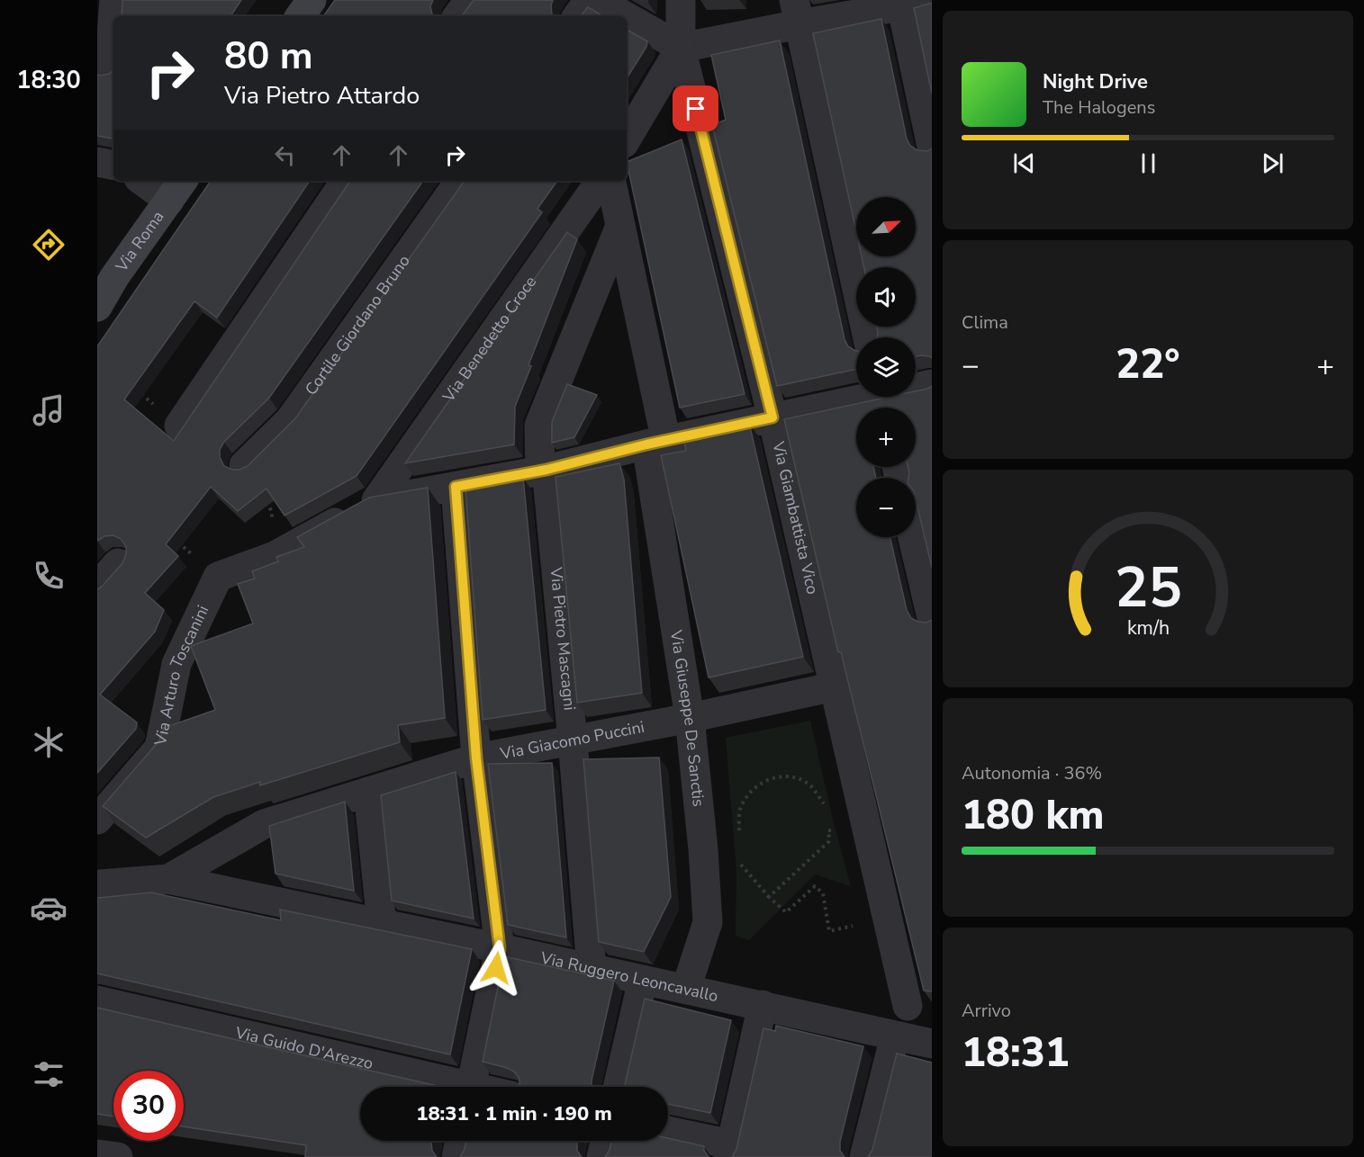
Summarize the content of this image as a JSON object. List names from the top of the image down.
{
  "streets": {
    "main road": ["Via Roma"],
    "street": [
      "Cortile Giordano Bruno",
      "Via Benedetto Croce",
      "Via Giambattista Vico",
      "Via Pietro Mascagni",
      "Via Arturo Toscanini",
      "Via Giuseppe De Sanctis",
      "Via Giacomo Puccini",
      "Via Ruggero Leoncavallo",
      "Via Guido D'Arezzo"
    ]
  },
  "crossings": [
    ["Via Giambattista Vico", "Via Giacomo Puccini"],
    ["Via Pietro Mascagni", "Via Giacomo Puccini"],
    ["Via Pietro Mascagni", "Via Ruggero Leoncavallo"],
    ["Via Giuseppe De Sanctis", "Via Giacomo Puccini"],
    ["Via Giuseppe De Sanctis", "Via Ruggero Leoncavallo"],
    ["Via Giacomo Puccini", "Via Ruggero Leoncavallo"]
  ],
  "north": "top right",
  "page": {
    "tabs": "18:30",
    "turn": ["80 m", "Via Pietro Attardo"],
    "song": ["Night Drive", "The Halogens"],
    "map_buttons": ["+", "−"],
    "tile": [
      "Clima",
      ["Autonomia · 36%", "180 km"],
      ["Arrivo", "18:31"]
    ],
    "heat": ["−", "22°", "+"],
    "limit": "30",
    "trip": "18:31 · 1 min · 190 m",
    "gauge": ["25", "km/h"]
  }
}
